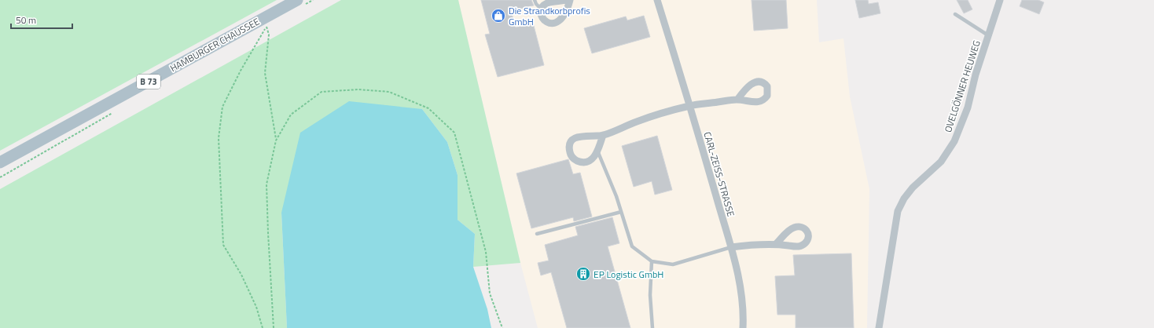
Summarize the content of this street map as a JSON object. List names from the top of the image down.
{
  "streets": {
    "main road": ["HAMBURGER CHAUSSEE", "B 73"],
    "street": ["OVELGÖNNER HEUWEG", "CARL-ZEISS-STRASSE"]
  },
  "places": {
    "shop": ["Die Strandkorbprofis GmbH"],
    "building": ["EP Logistic GmbH"]
  },
  "scale_bar": "50 m"
}
